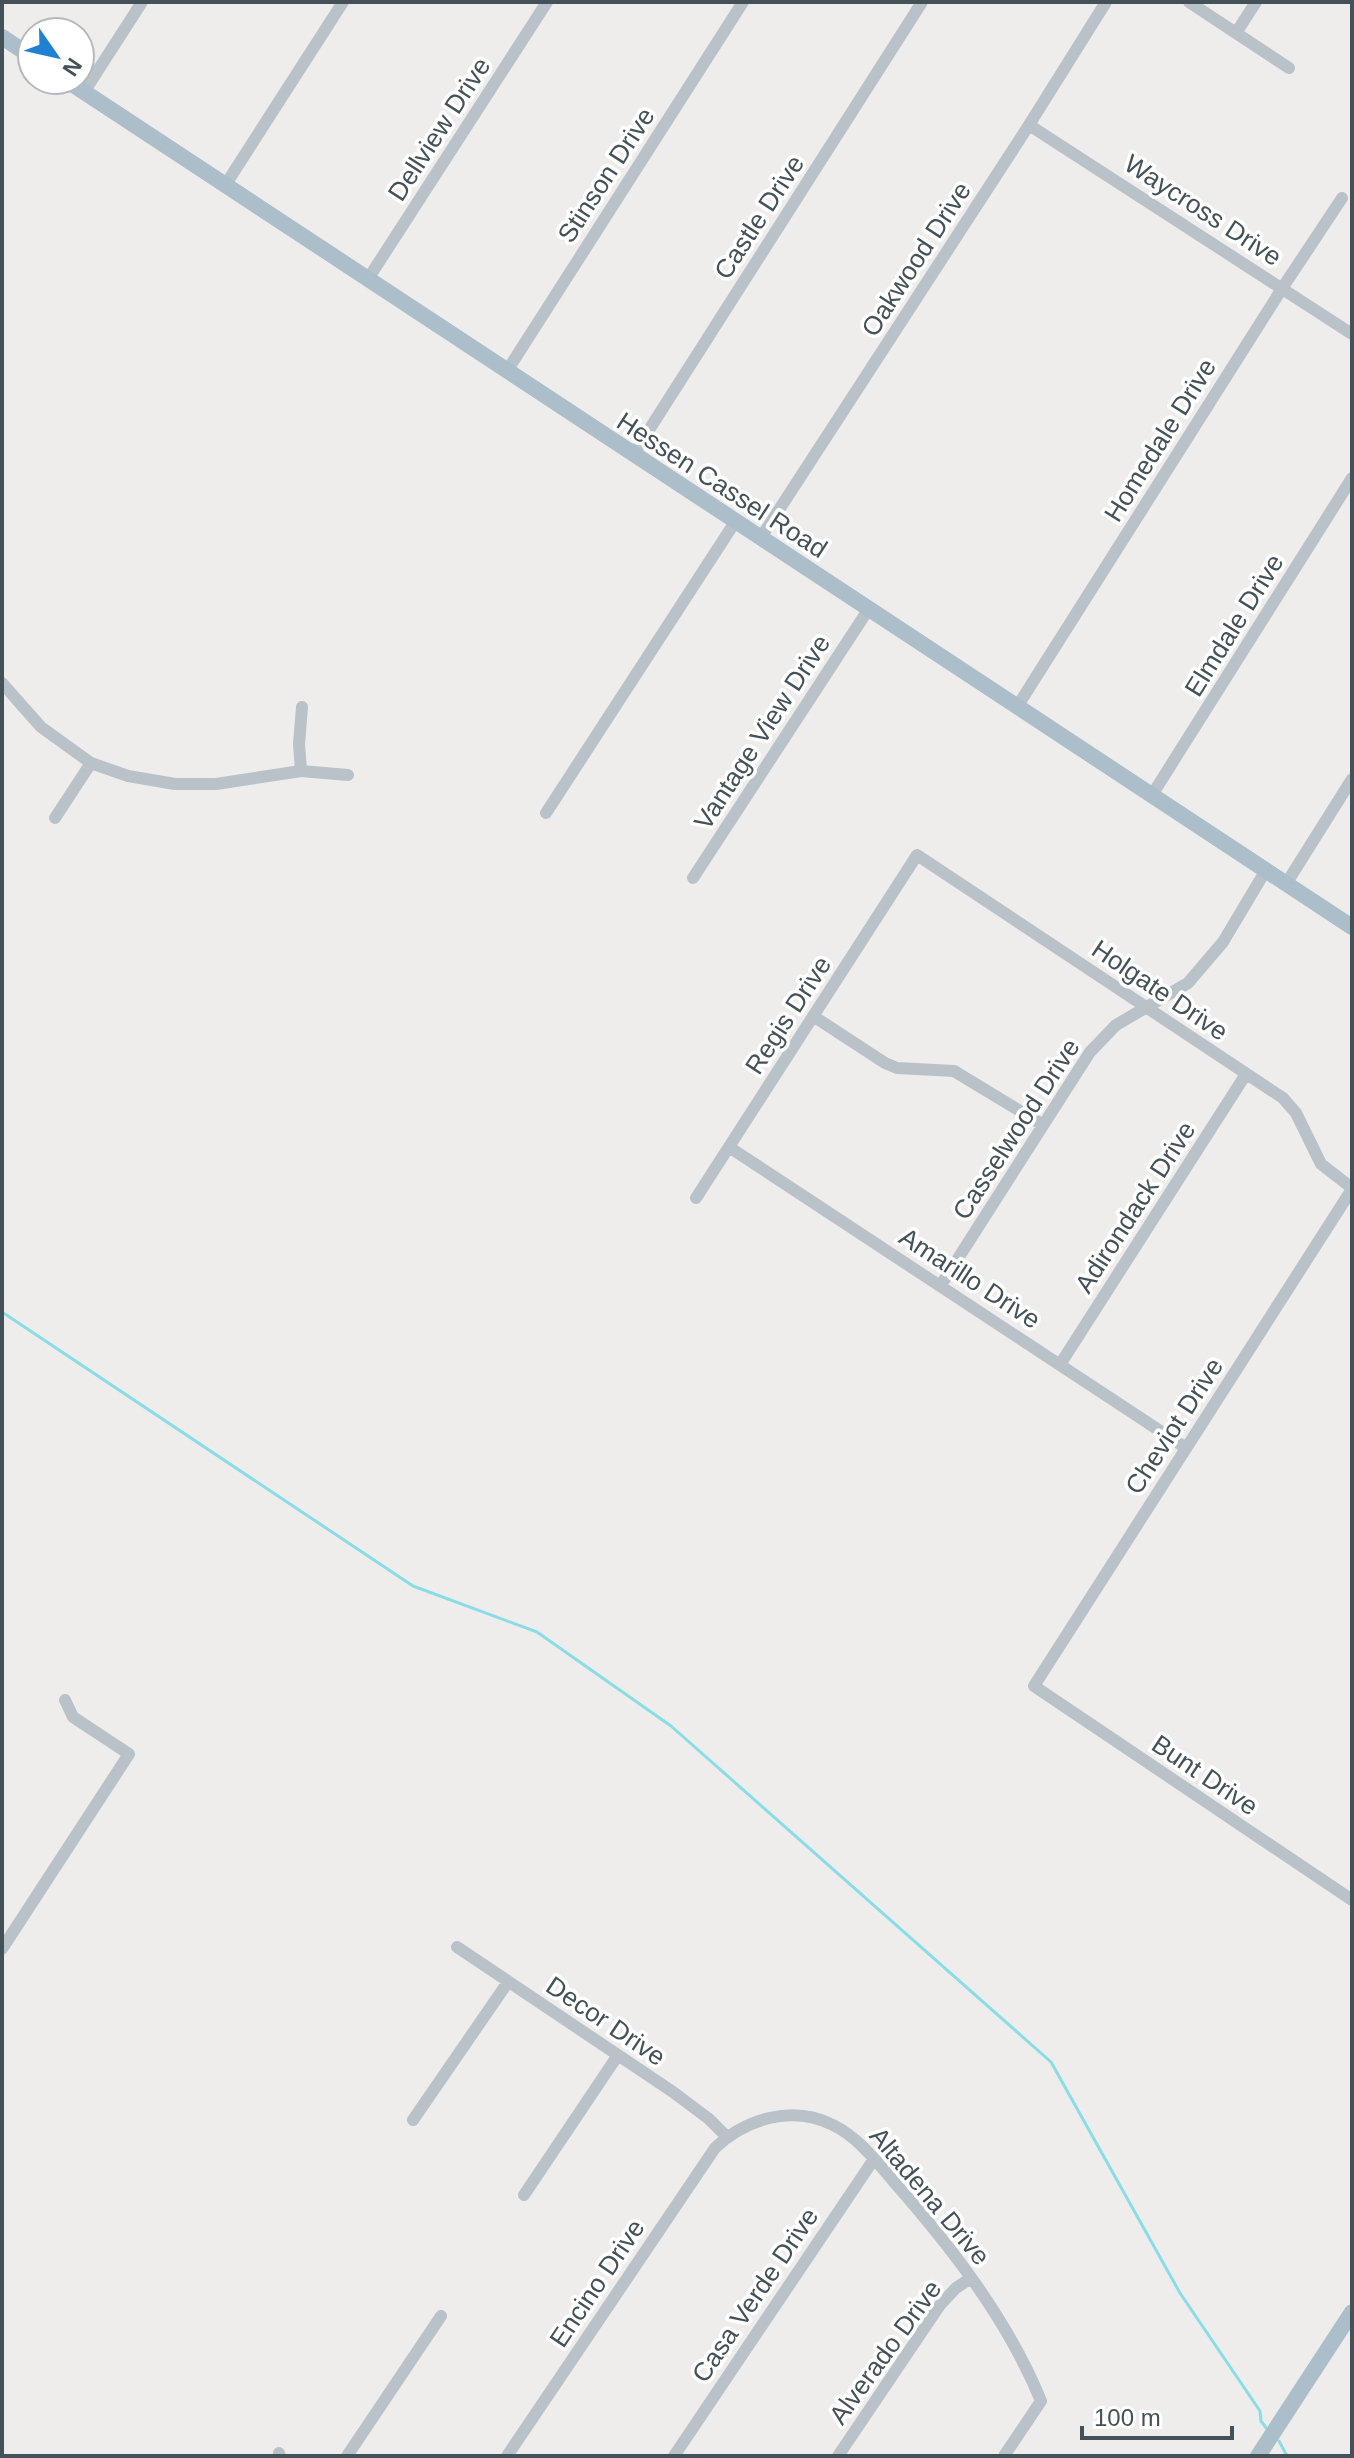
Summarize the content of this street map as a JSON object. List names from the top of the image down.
{
  "streets": {
    "main road": ["Hessen Cassel Road"],
    "street": [
      "Dellview Drive",
      "Stinson Drive",
      "Waycross Drive",
      "Castle Drive",
      "Oakwood Drive",
      "Homedale Drive",
      "Elmdale Drive",
      "Vantage View Drive",
      "Holgate Drive",
      "Regis Drive",
      "Casselwood Drive",
      "Adirondack Drive",
      "Amarillo Drive",
      "Cheviot Drive",
      "Bunt Drive",
      "Decor Drive",
      "Altadena Drive",
      "Encino Drive",
      "Casa Verde Drive",
      "Alverado Drive"
    ]
  },
  "crossings": [
    ["Dellview Drive", "Hessen Cassel Road"],
    ["Stinson Drive", "Hessen Cassel Road"],
    ["Waycross Drive", "Oakwood Drive"],
    ["Waycross Drive", "Homedale Drive"],
    ["Castle Drive", "Hessen Cassel Road"],
    ["Oakwood Drive", "Hessen Cassel Road"],
    ["Homedale Drive", "Hessen Cassel Road"],
    ["Hessen Cassel Road", "Elmdale Drive"],
    ["Hessen Cassel Road", "Vantage View Drive"],
    ["Hessen Cassel Road", "Casselwood Drive"],
    ["Holgate Drive", "Regis Drive"],
    ["Holgate Drive", "Casselwood Drive"],
    ["Holgate Drive", "Adirondack Drive"],
    ["Holgate Drive", "Cheviot Drive"],
    ["Regis Drive", "Amarillo Drive"],
    ["Casselwood Drive", "Amarillo Drive"],
    ["Adirondack Drive", "Amarillo Drive"],
    ["Amarillo Drive", "Cheviot Drive"],
    ["Cheviot Drive", "Bunt Drive"],
    ["Decor Drive", "Altadena Drive"],
    ["Decor Drive", "Encino Drive"],
    ["Altadena Drive", "Encino Drive"],
    ["Altadena Drive", "Casa Verde Drive"],
    ["Altadena Drive", "Alverado Drive"]
  ],
  "scale_bar": "100 m",
  "north": "bottom right"
}
